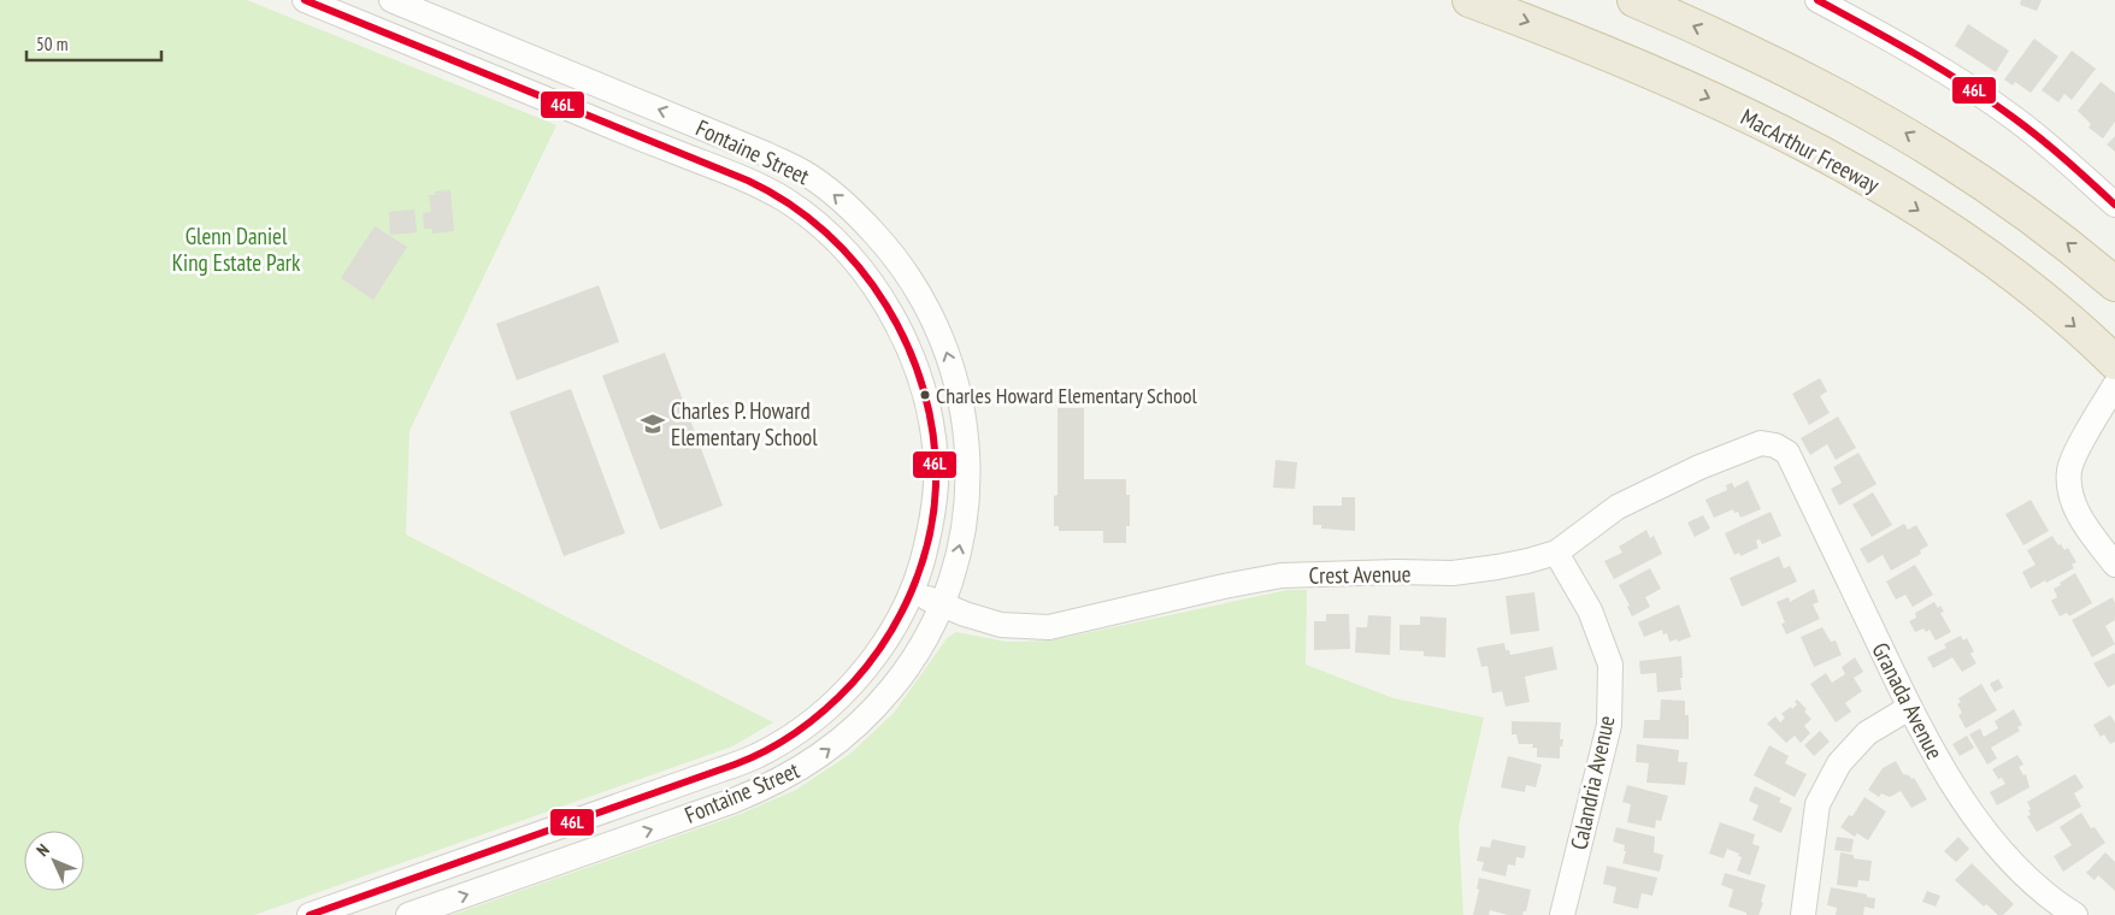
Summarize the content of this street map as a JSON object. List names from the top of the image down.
{
  "streets": {
    "highway": ["MacArthur Freeway"],
    "street": [
      "Fontaine Street",
      "Crest Avenue",
      "Granada Avenue",
      "Calandria Avenue"
    ]
  },
  "crossings": [
    ["Fontaine Street", "Crest Avenue"],
    ["Crest Avenue", "Granada Avenue"],
    ["Crest Avenue", "Calandria Avenue"]
  ],
  "parks": ["Glenn Daniel King Estate Park"],
  "places": {
    "other": ["Charles Howard Elementary School"],
    "school or university": ["Charles P. Howard Elementary School"]
  },
  "lines": ["transit line 46L"],
  "scale_bar": "50 m",
  "north": "top left"
}
